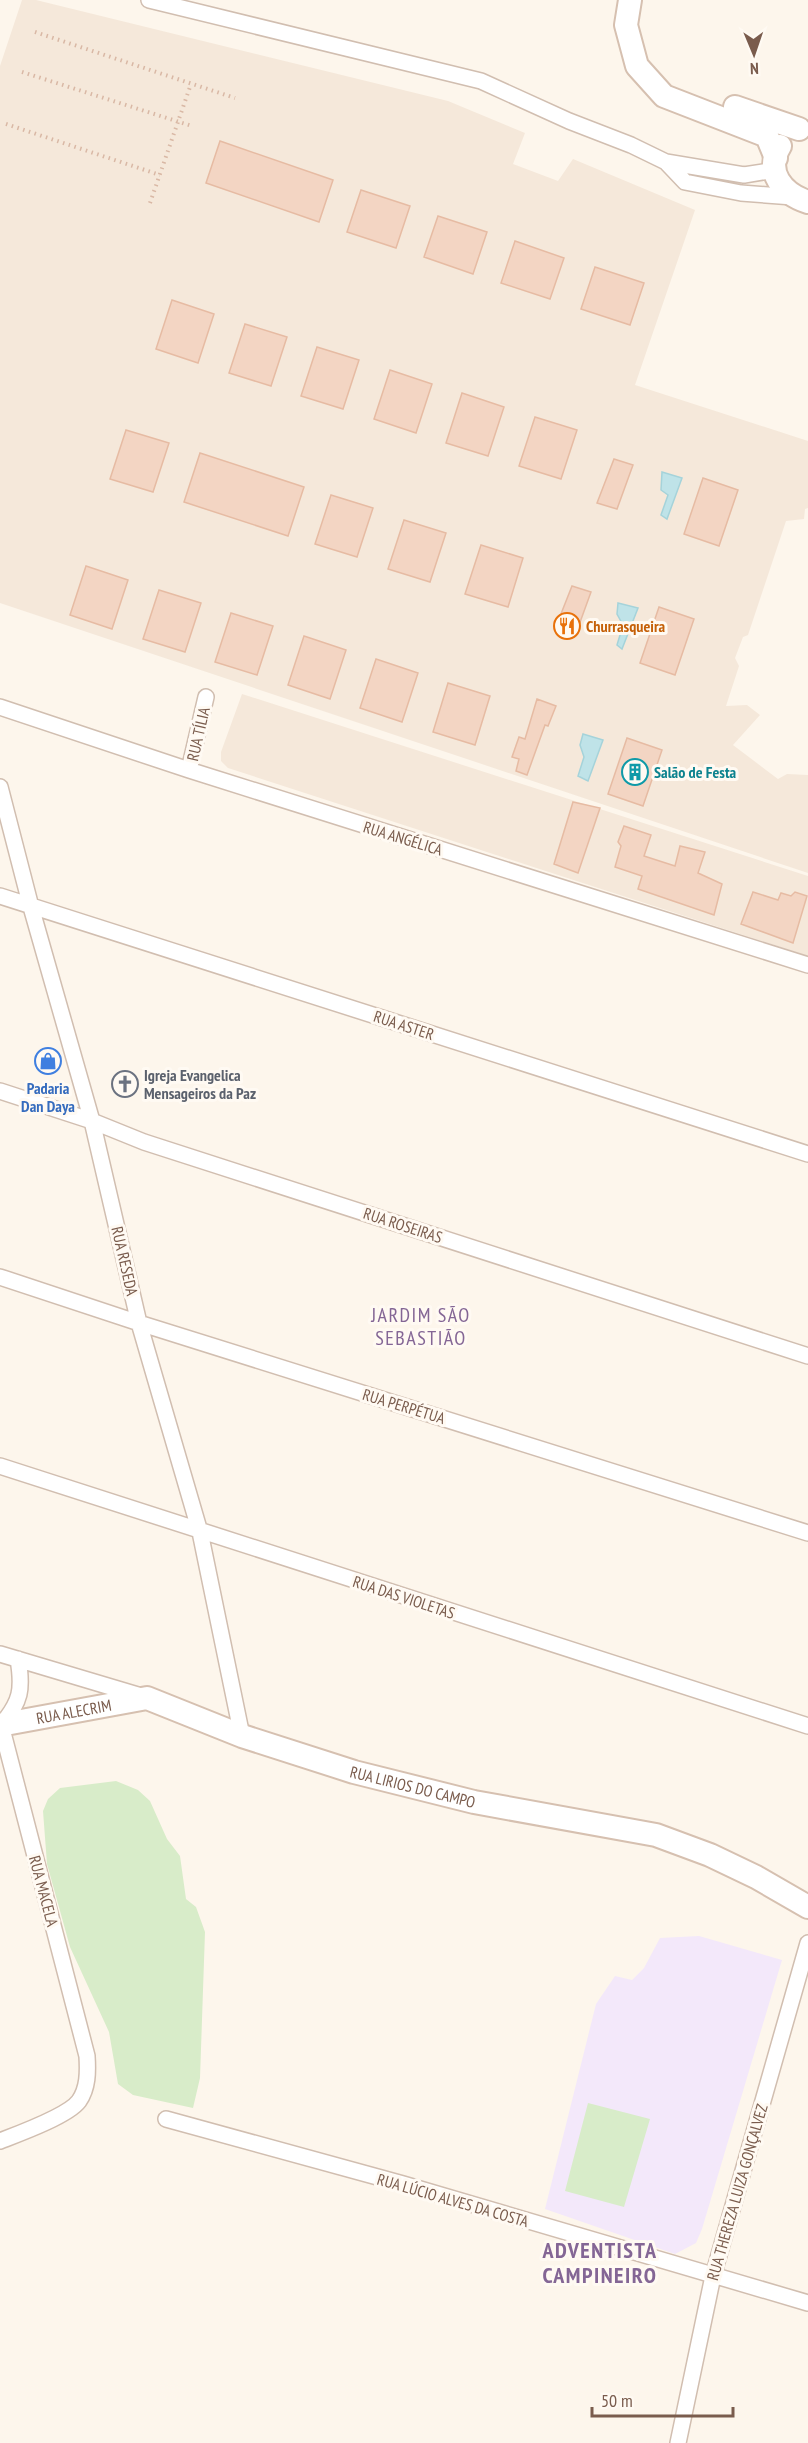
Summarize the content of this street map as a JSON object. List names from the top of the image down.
{
  "streets": {
    "main road": ["RUA ALECRIM", "RUA LIRIOS DO CAMPO"],
    "street": [
      "RUA TÍLIA",
      "RUA ANGÉLICA",
      "RUA ASTER",
      "RUA ROSEIRAS",
      "RUA RESEDA",
      "RUA PERPÉTUA",
      "RUA DAS VIOLETAS",
      "RUA MACELA",
      "RUA THEREZA LUIZA GONÇALVEZ",
      "RUA LÚCIO ALVES DA COSTA"
    ]
  },
  "crossings": [
    ["RUA TÍLIA", "RUA ANGÉLICA"],
    ["RUA ASTER", "RUA RESEDA"],
    ["RUA ROSEIRAS", "RUA RESEDA"],
    ["RUA RESEDA", "RUA PERPÉTUA"],
    ["RUA RESEDA", "RUA DAS VIOLETAS"],
    ["RUA RESEDA", "RUA LIRIOS DO CAMPO"],
    ["RUA ALECRIM", "RUA LIRIOS DO CAMPO"],
    ["RUA ALECRIM", "RUA MACELA"],
    ["RUA THEREZA LUIZA GONÇALVEZ", "RUA LÚCIO ALVES DA COSTA"]
  ],
  "districts": ["JARDIM SÃO SEBASTIÃO", "ADVENTISTA CAMPINEIRO"],
  "places": {
    "restaurant": ["Churrasqueira"],
    "building": ["Salão de Festa"],
    "shop": ["Padaria Dan Daya"],
    "church": ["Igreja Evangelica Mensageiros da Paz"]
  },
  "scale_bar": "50 m",
  "north": "bottom"
}
